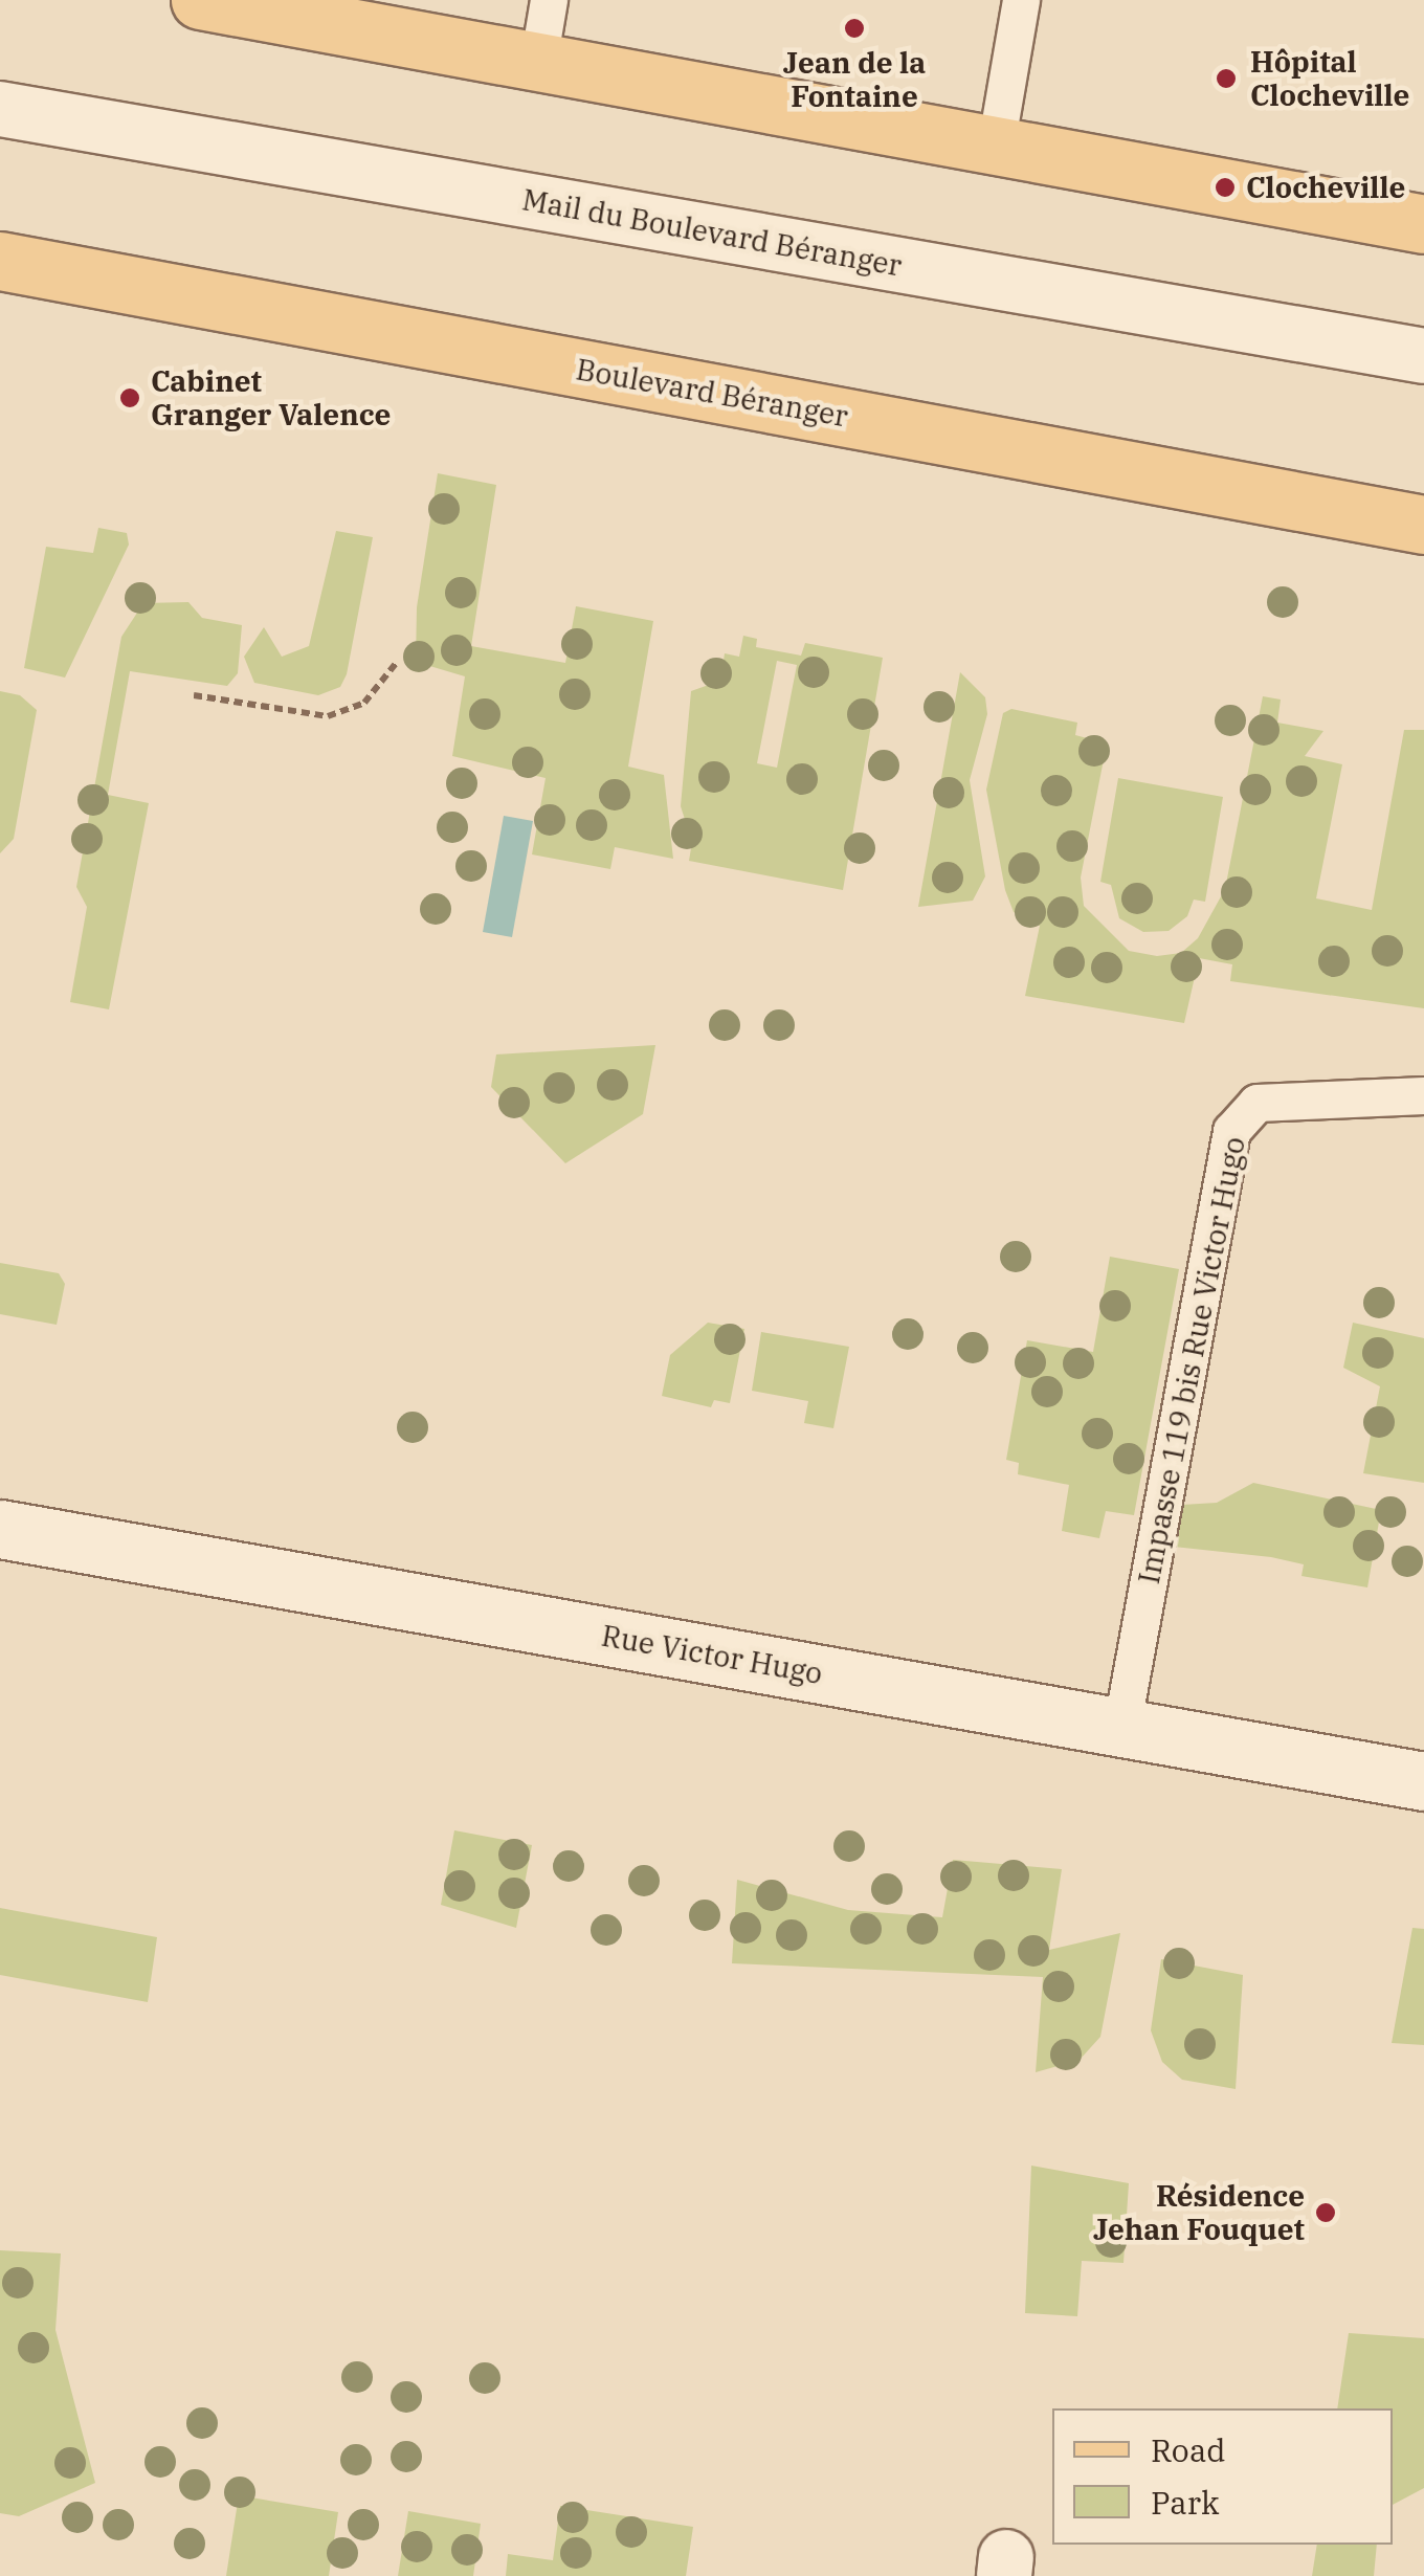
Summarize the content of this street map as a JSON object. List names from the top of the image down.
{
  "streets": {
    "main road": ["Boulevard Béranger"],
    "street": ["Mail du Boulevard Béranger", "Rue Victor Hugo"],
    "lane": ["Impasse 119 bis Rue Victor Hugo"]
  },
  "crossings": [
    ["Impasse 119 bis Rue Victor Hugo", "Rue Victor Hugo"]
  ],
  "places": [
    "Jean de la Fontaine",
    "Hôpital Clocheville",
    "Clocheville",
    "Cabinet Granger Valence",
    "Résidence Jehan Fouquet"
  ],
  "legend": ["Road", "Park"]
}
